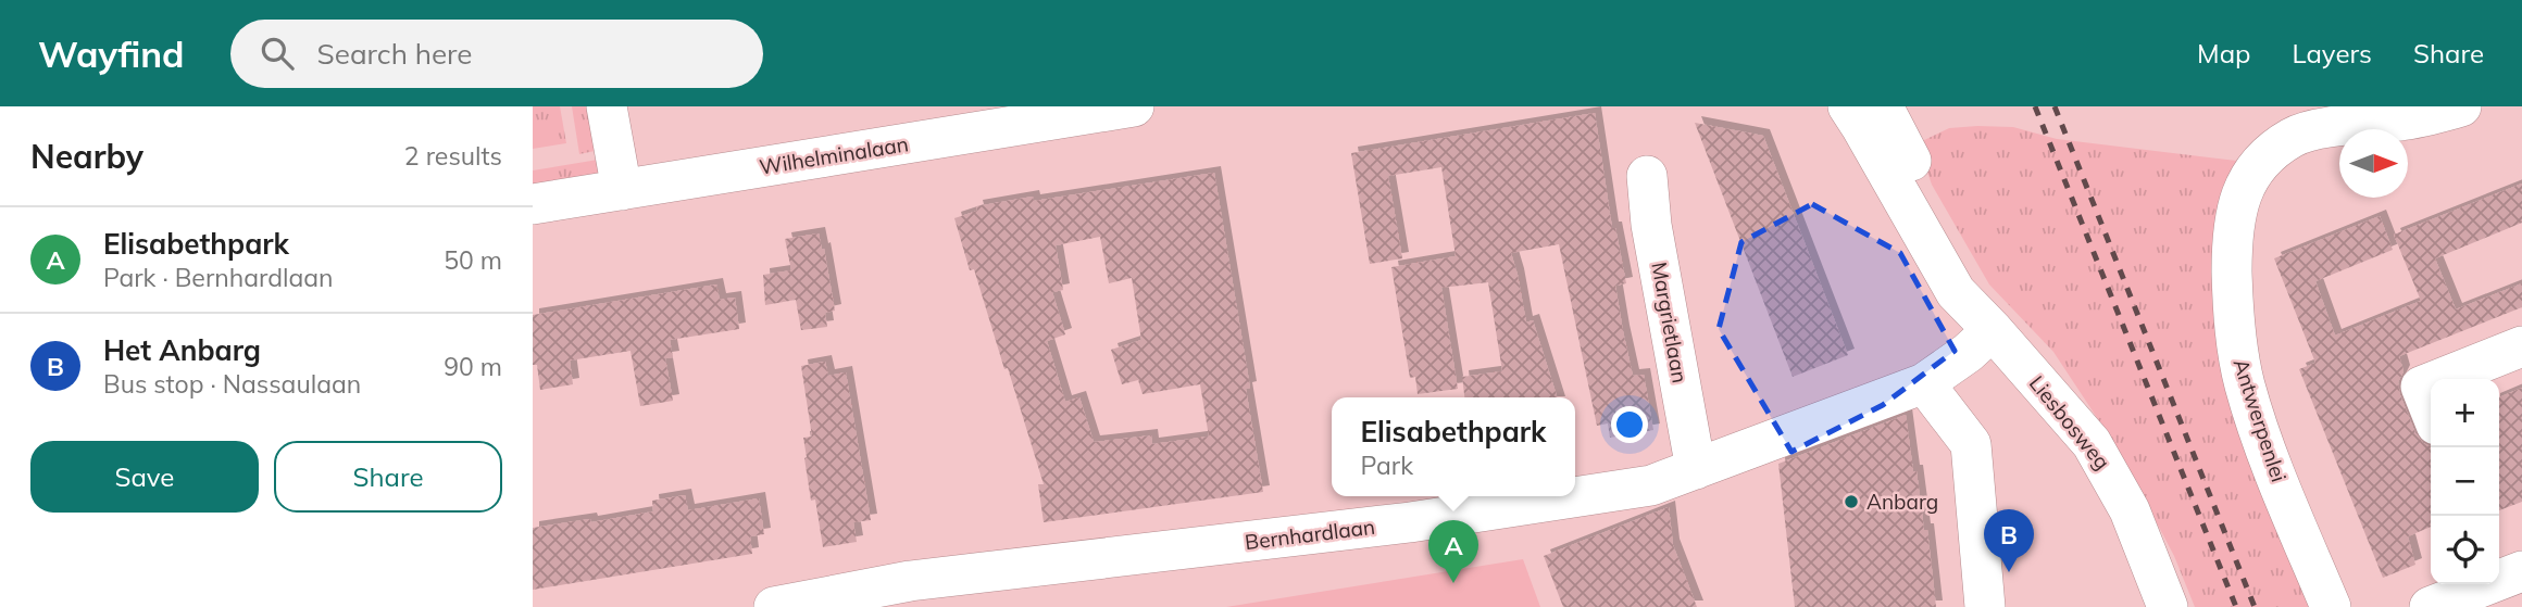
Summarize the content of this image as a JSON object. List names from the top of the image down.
{
  "streets": {
    "street": [
      "Wilhelminalaan",
      "Margrietlaan",
      "Antwerpenlei",
      "Liesbosweg",
      "Bernhardlaan"
    ]
  },
  "crossings": [
    ["Margrietlaan", "Bernhardlaan"],
    ["Liesbosweg", "Bernhardlaan"]
  ],
  "places": ["Anbarg"],
  "north": "right",
  "page": {
    "header": "Wayfind",
    "search": "Search here",
    "nav": ["Map", "Layers", "Share"],
    "heading": ["Nearby", "2 results"],
    "list": [
      {
        "mark": "A",
        "name": "Elisabethpark",
        "note": "Park · Bernhardlaan",
        "value": "50 m"
      },
      {
        "mark": "B",
        "name": "Het Anbarg",
        "note": "Bus stop · Nassaulaan",
        "value": "90 m"
      }
    ],
    "map_buttons": ["+", "−"],
    "popup": ["Elisabethpark", "Park"],
    "buttons": ["Save", "Share"],
    "pins": ["B", "A"]
  }
}
